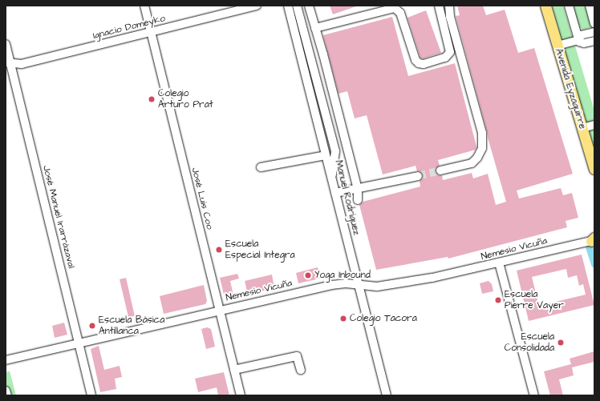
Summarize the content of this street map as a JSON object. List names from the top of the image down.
{
  "streets": {
    "main road": ["Avenida Eyzaguirre"],
    "street": [
      "Ignacio Domeyko",
      "Manuel Rodríguez",
      "José Luis Coo",
      "José Manuel Irarrázaval",
      "Nemesio Vicuña"
    ]
  },
  "crossings": [
    ["Ignacio Domeyko", "José Luis Coo"],
    ["Ignacio Domeyko", "José Manuel Irarrázaval"],
    ["Manuel Rodríguez", "Nemesio Vicuña"],
    ["José Luis Coo", "Nemesio Vicuña"],
    ["José Manuel Irarrázaval", "Nemesio Vicuña"]
  ],
  "places": [
    "Colegio Arturo Prat",
    "Escuela Especial Integra",
    "Yoga Inbound",
    "Escuela Pierre Vayer",
    "Colegio Tacora",
    "Escuela Básica Antillanca",
    "Escuela Consolidada"
  ]
}
